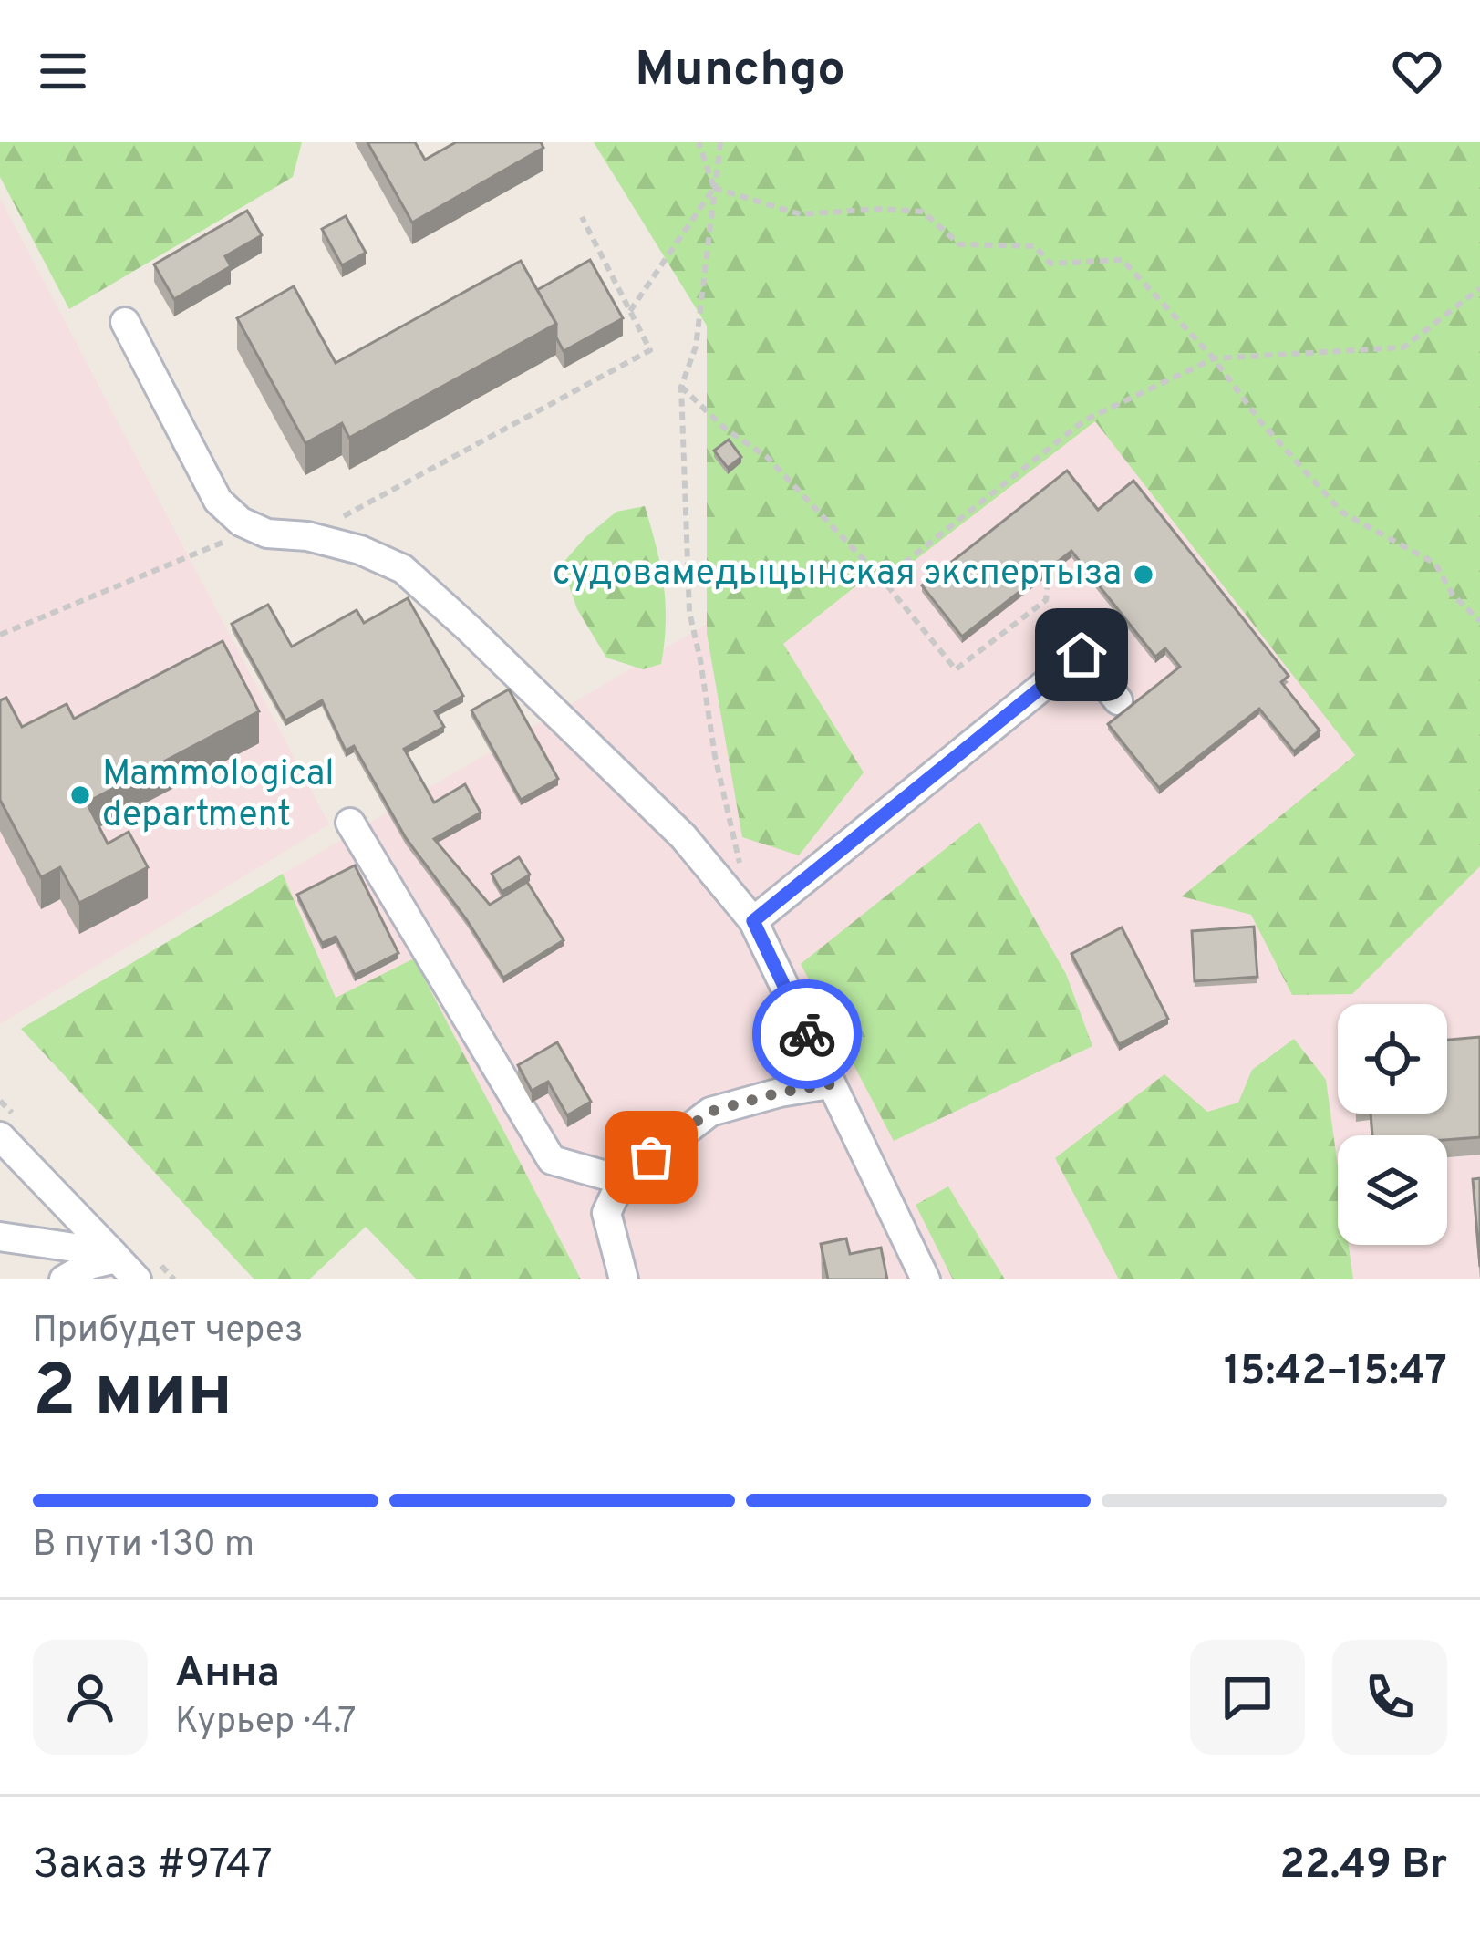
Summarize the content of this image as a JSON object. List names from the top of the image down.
{
  "places": ["судовамедыцынская экспертыза", "Mammological department"],
  "page": {
    "header": "Munchgo",
    "heading": ["2 мин", "Прибудет через", "15:42–15:47"],
    "panel": [
      "Анна",
      "Курьер · 4.7",
      "Заказ #9747",
      "22.49 Br"
    ],
    "bar": "В пути · 130 m"
  }
}
